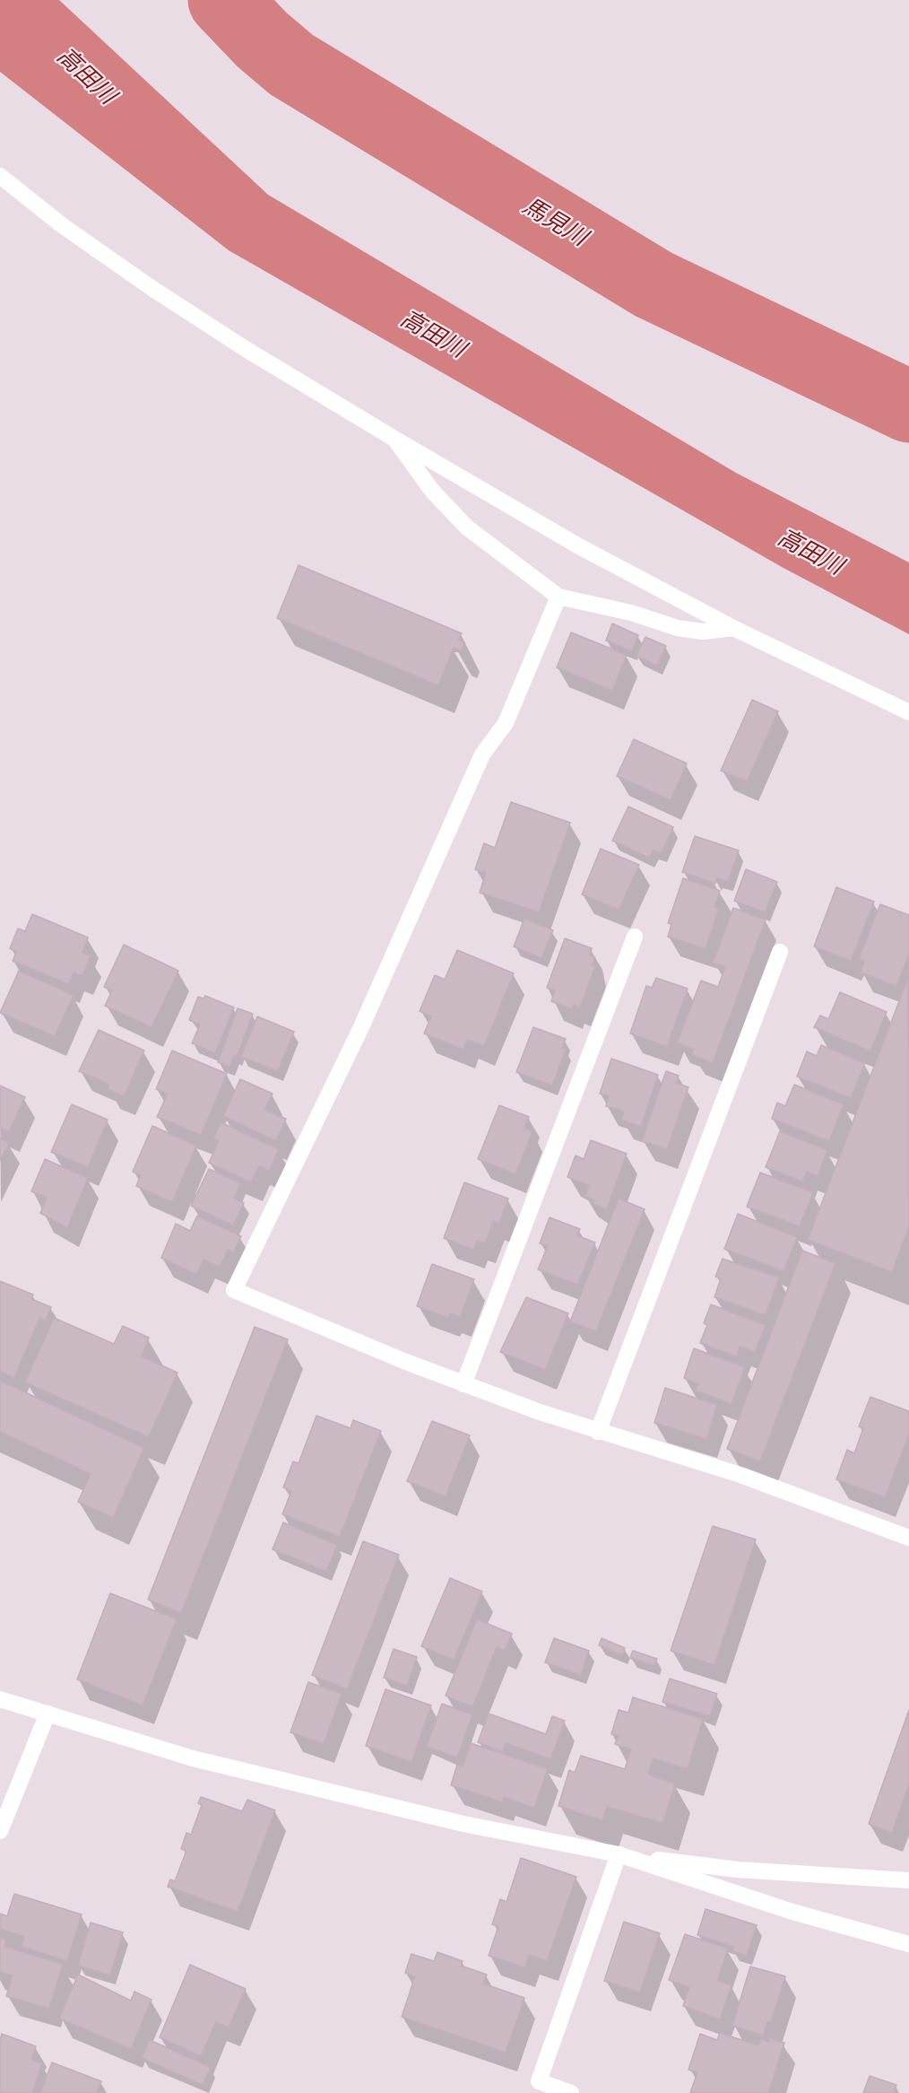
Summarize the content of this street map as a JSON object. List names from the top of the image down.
{
  "water": ["高田川", "馬見川"]
}
